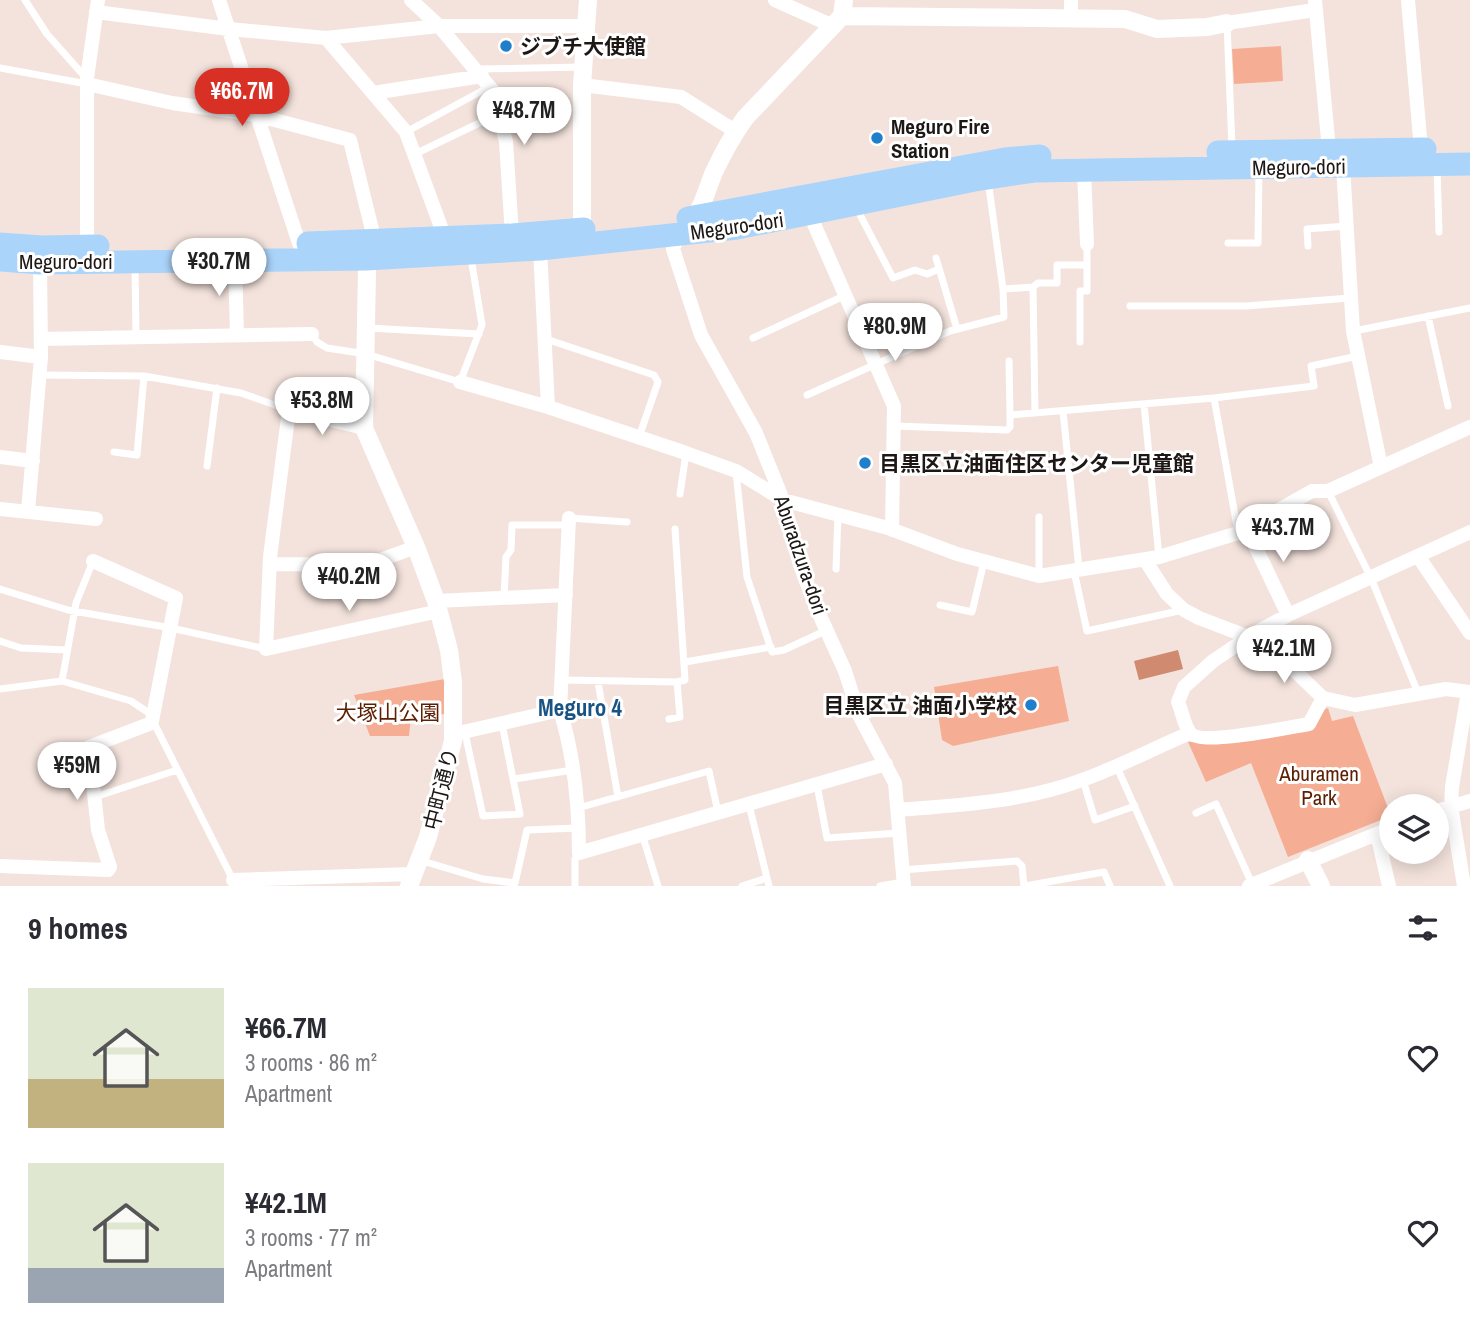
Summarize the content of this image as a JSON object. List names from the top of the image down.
{
  "streets": {
    "main road": ["Meguro-dori"],
    "street": ["Aburadzura-dori", "中町通り"]
  },
  "crossings": [
    ["Meguro-dori", "Aburadzura-dori"],
    ["Meguro-dori", "中町通り"]
  ],
  "districts": ["Meguro 4"],
  "parks": ["大塚山公園", "Aburamen Park"],
  "places": [
    "ジブチ大使館",
    "Meguro Fire Station",
    "目黒区立油面住区センター児童館",
    "目黒区立 油面小学校"
  ],
  "page": {
    "price": [
      "¥66.7M",
      "¥48.7M",
      "¥30.7M",
      "¥80.9M",
      "¥53.8M",
      "¥43.7M",
      "¥40.2M",
      "¥42.1M",
      "¥59M"
    ],
    "heading": "9 homes",
    "list": [
      {
        "name": "¥66.7M",
        "note": "3 rooms · 86 m² · Apartment"
      },
      {
        "name": "¥42.1M",
        "note": "3 rooms · 77 m² · Apartment"
      }
    ]
  }
}
